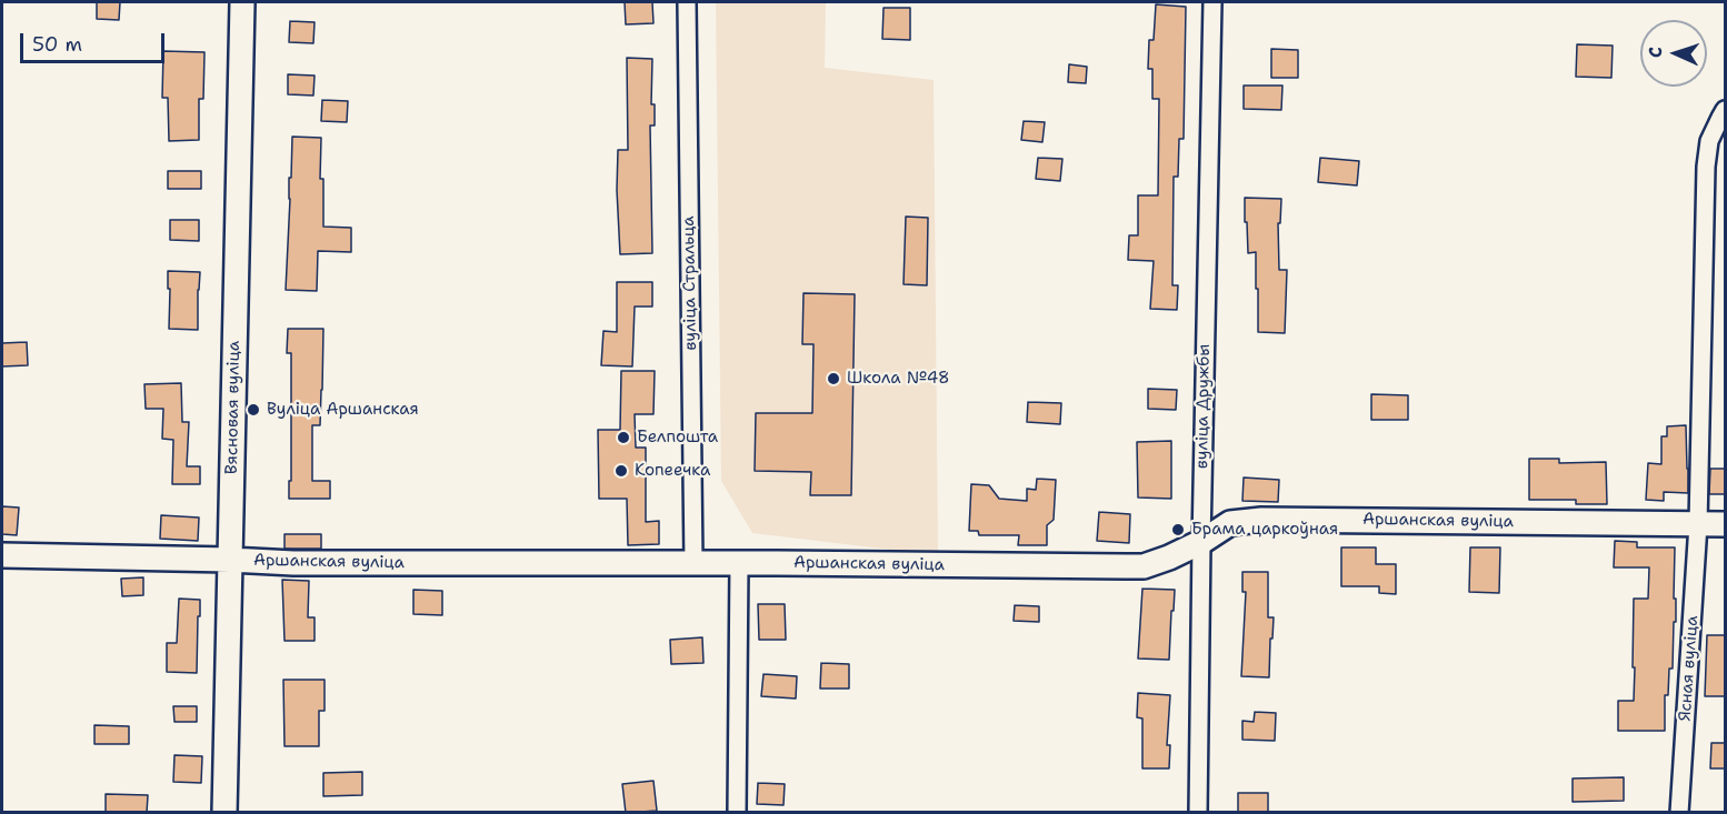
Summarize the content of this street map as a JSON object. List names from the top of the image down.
{
  "streets": {
    "street": [
      "вуліца Стральца",
      "вуліца Дружбы",
      "Вясновая вуліца",
      "Аршанская вуліца",
      "Ясная вуліца"
    ]
  },
  "crossings": [
    ["вуліца Стральца", "Аршанская вуліца"],
    ["вуліца Дружбы", "Аршанская вуліца"],
    ["Вясновая вуліца", "Аршанская вуліца"],
    ["Аршанская вуліца", "Ясная вуліца"]
  ],
  "places": [
    "Школа №48",
    "Вуліца Аршанская",
    "Белпошта",
    "Копеечка",
    "Брама царкоўная"
  ],
  "scale_bar": "50 m",
  "north": "left"
}
